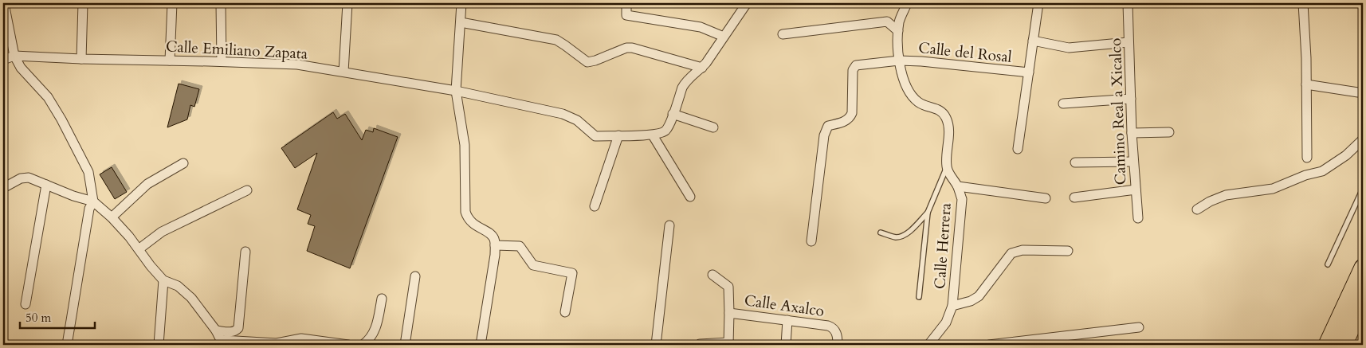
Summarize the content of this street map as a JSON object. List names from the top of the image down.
{
  "streets": {
    "street": [
      "Calle Emiliano Zapata",
      "Calle del Rosal",
      "Camino Real a Xicalco",
      "Calle Herrera",
      "Calle Axalco"
    ]
  },
  "scale_bar": "50 m"
}
